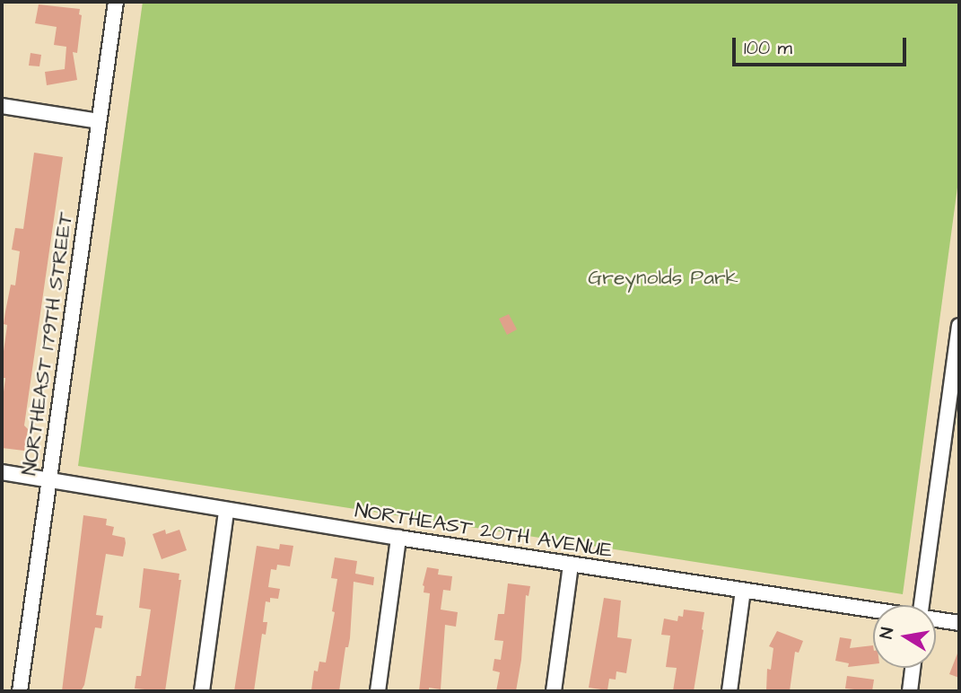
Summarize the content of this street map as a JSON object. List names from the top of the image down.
{
  "streets": {
    "street": ["NORTHEAST 179TH STREET", "NORTHEAST 20TH AVENUE"]
  },
  "crossings": [
    ["NORTHEAST 179TH STREET", "NORTHEAST 20TH AVENUE"]
  ],
  "parks": ["Greynolds Park"],
  "scale_bar": "100 m",
  "north": "left"
}
